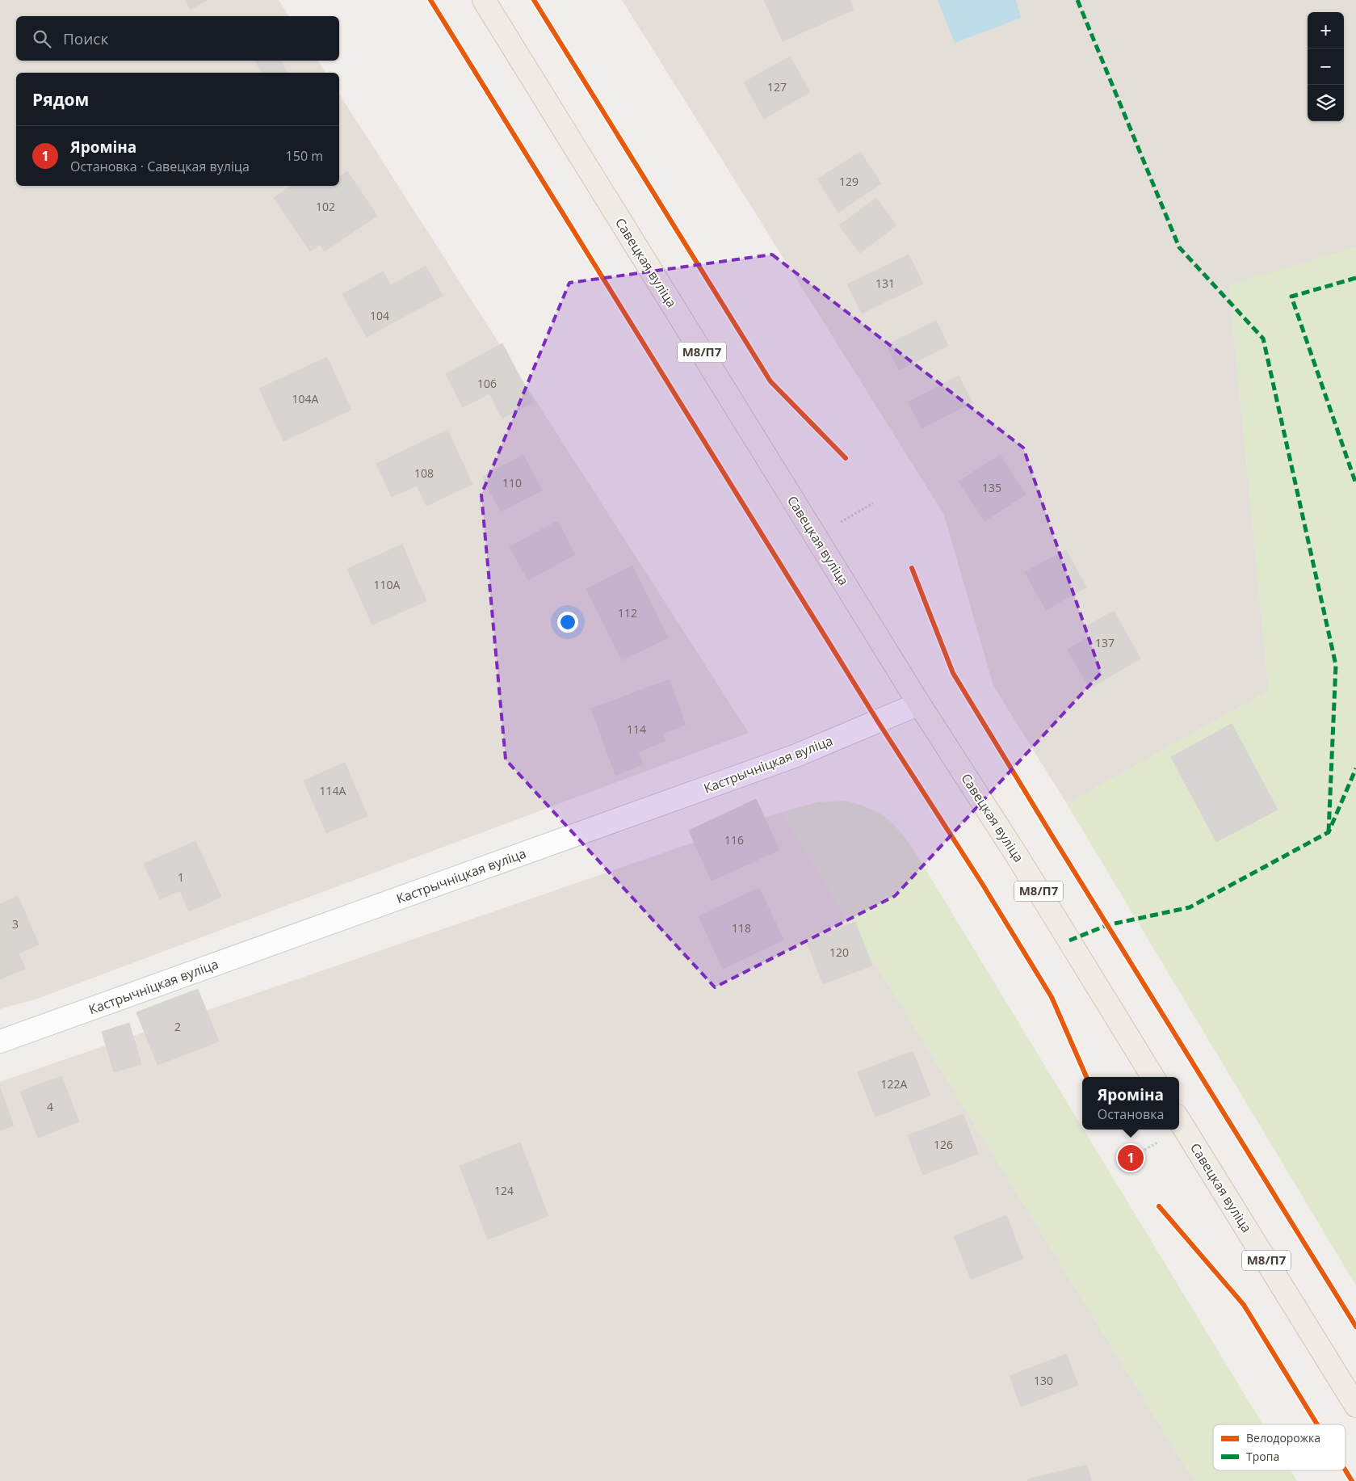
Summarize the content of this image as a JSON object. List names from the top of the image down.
{
  "streets": {
    "main road": ["Савецкая вуліца", "М8/П7"],
    "street": ["Кастрычніцкая вуліца"]
  },
  "crossings": [
    ["Савецкая вуліца", "Кастрычніцкая вуліца"]
  ],
  "house_numbers": [
    "127",
    "129",
    "102",
    "131",
    "104",
    "106",
    "104А",
    "108",
    "110",
    "135",
    "110А",
    "112",
    "137",
    "114",
    "114А",
    "116",
    "1",
    "3",
    "118",
    "120",
    "2",
    "122А",
    "4",
    "126",
    "124",
    "130"
  ],
  "legend": ["Велодорожка", "Тропа"],
  "page": {
    "map_buttons": ["+", "−"],
    "search": "Поиск",
    "heading": "Рядом",
    "list": [
      {
        "mark": "1",
        "name": "Яроміна",
        "note": "Остановка · Савецкая вуліца",
        "value": "150 m"
      }
    ],
    "popup": ["Яроміна", "Остановка"],
    "pins": "1"
  }
}
